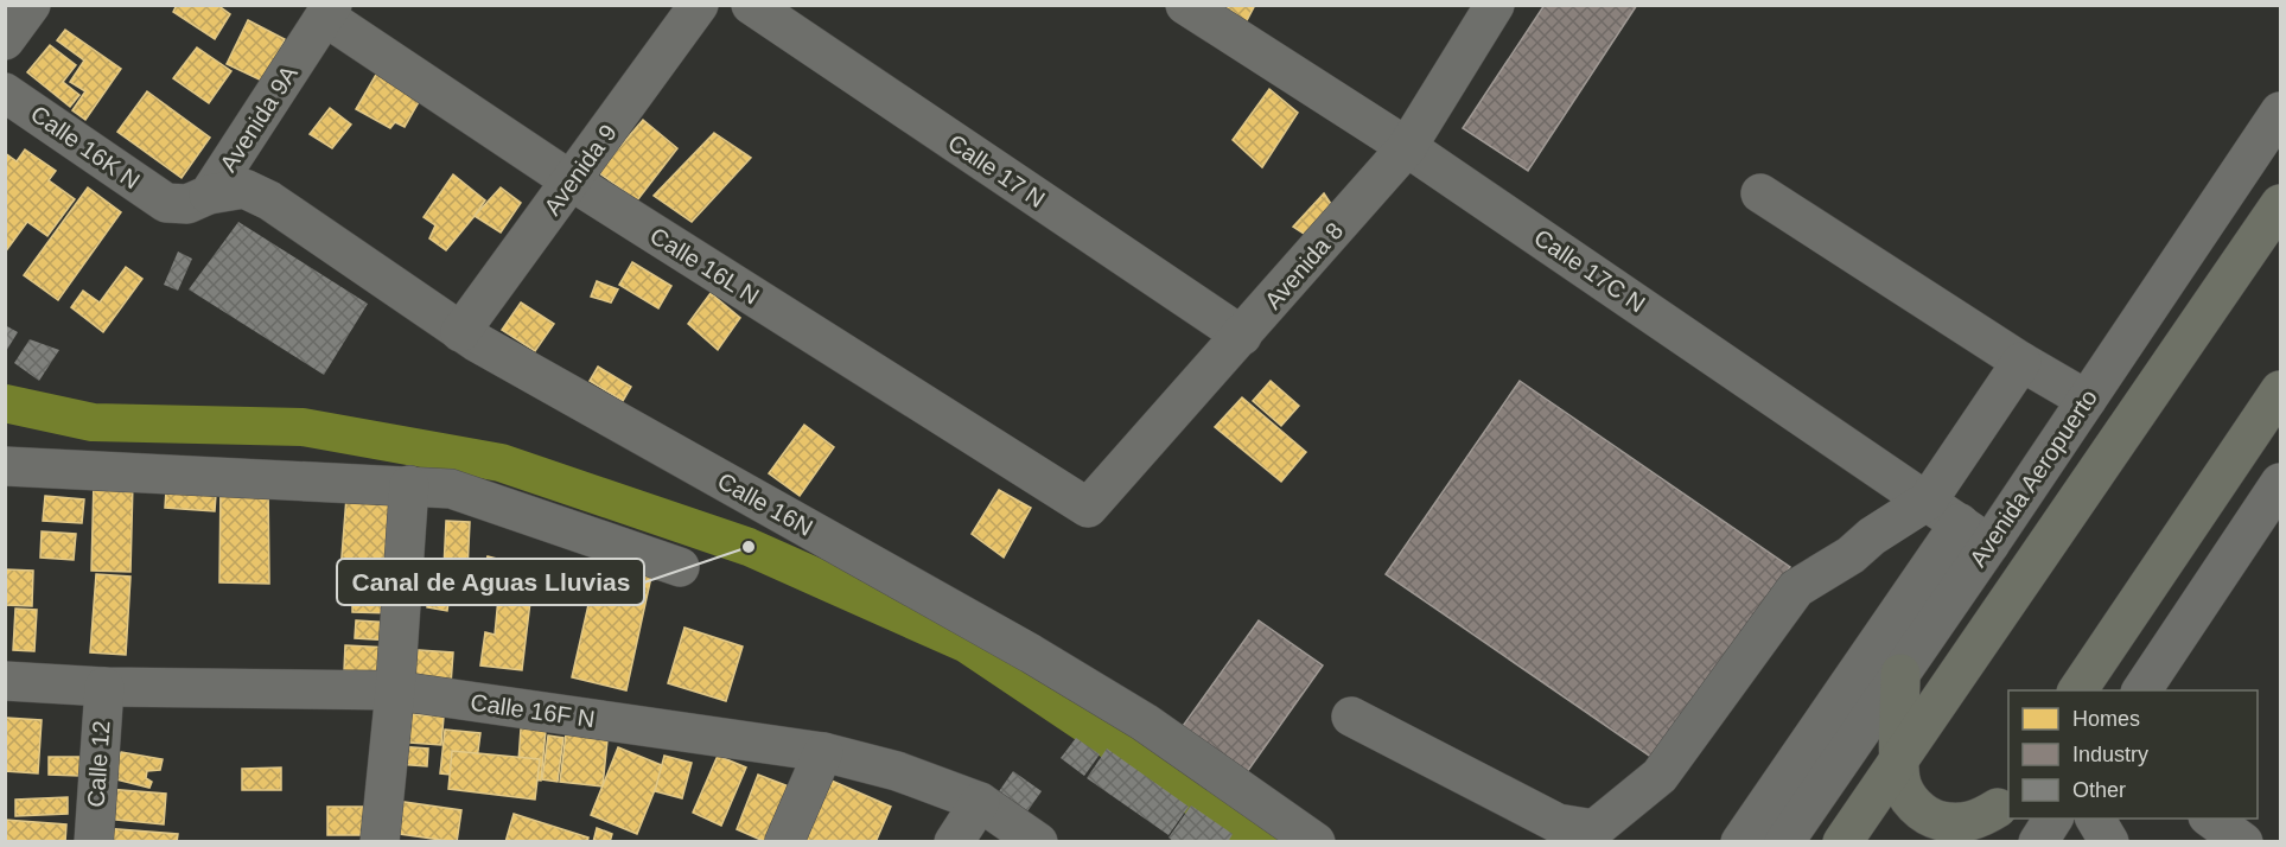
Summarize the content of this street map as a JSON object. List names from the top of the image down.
{
  "streets": {
    "main road": ["Avenida Aeropuerto"],
    "street": [
      "Avenida 9A",
      "Calle 16K N",
      "Avenida 9",
      "Calle 17 N",
      "Calle 16L N",
      "Avenida 8",
      "Calle 17C N",
      "Calle 16N",
      "Calle 16F N",
      "Calle 12"
    ]
  },
  "crossings": [
    ["Avenida 9A", "Calle 16K N"],
    ["Avenida 9A", "Calle 16L N"],
    ["Avenida 9A", "Calle 16N"],
    ["Avenida 9", "Calle 16L N"],
    ["Avenida 9", "Calle 16N"],
    ["Calle 17 N", "Avenida 8"],
    ["Calle 16L N", "Avenida 8"],
    ["Avenida 8", "Calle 17C N"],
    ["Calle 17C N", "Avenida Aeropuerto"],
    ["Calle 16F N", "Calle 12"]
  ],
  "places": ["Canal de Aguas Lluvias"],
  "legend": ["Homes", "Industry", "Other"]
}
